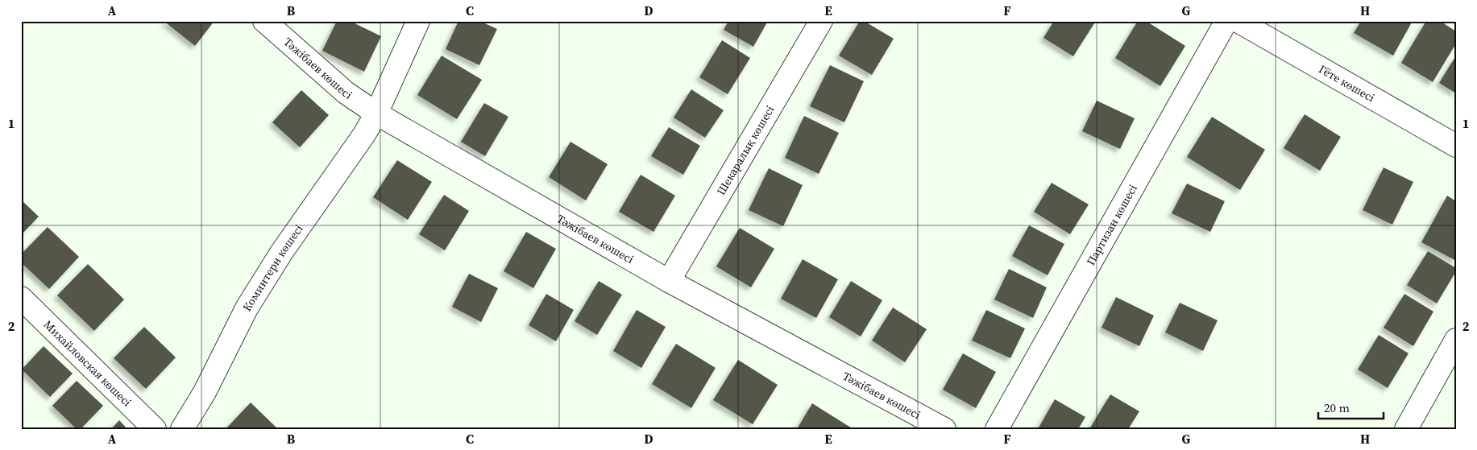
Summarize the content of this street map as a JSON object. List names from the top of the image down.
{
  "streets": {
    "street": [
      "Тәжібаев көшесі",
      "Гёте көшесі",
      "Шекаралық көшесі",
      "Партизан көшесі",
      "Коминтерн көшесі",
      "Михайловская көшесі"
    ]
  },
  "crossings": [
    ["Тәжібаев көшесі", "Шекаралық көшесі"],
    ["Тәжібаев көшесі", "Коминтерн көшесі"]
  ],
  "scale_bar": "20 m",
  "grid": {
    "columns": [
      "A",
      "B",
      "C",
      "D",
      "E",
      "F",
      "G",
      "H"
    ],
    "rows": ["1", "2"]
  }
}
